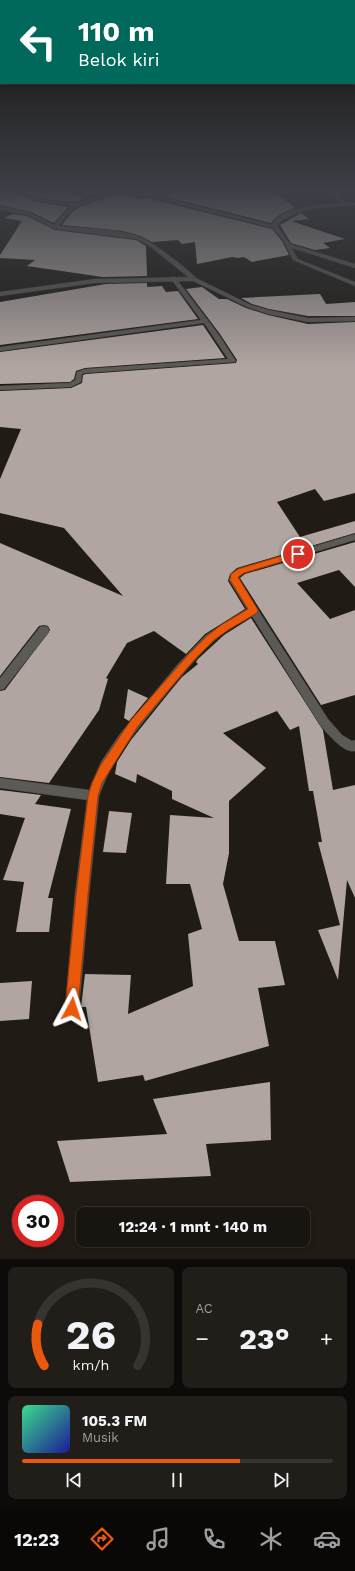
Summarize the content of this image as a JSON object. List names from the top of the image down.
{
  "page": {
    "turn": ["110 m", "Belok kiri"],
    "limit": "30",
    "trip": "12:24 · 1 mnt · 140 m",
    "tile": "AC",
    "heat": ["−", "23°", "+"],
    "song": ["105.3 FM", "Musik"],
    "tabs": "12:23",
    "gauge": ["26", "km/h"]
  }
}
